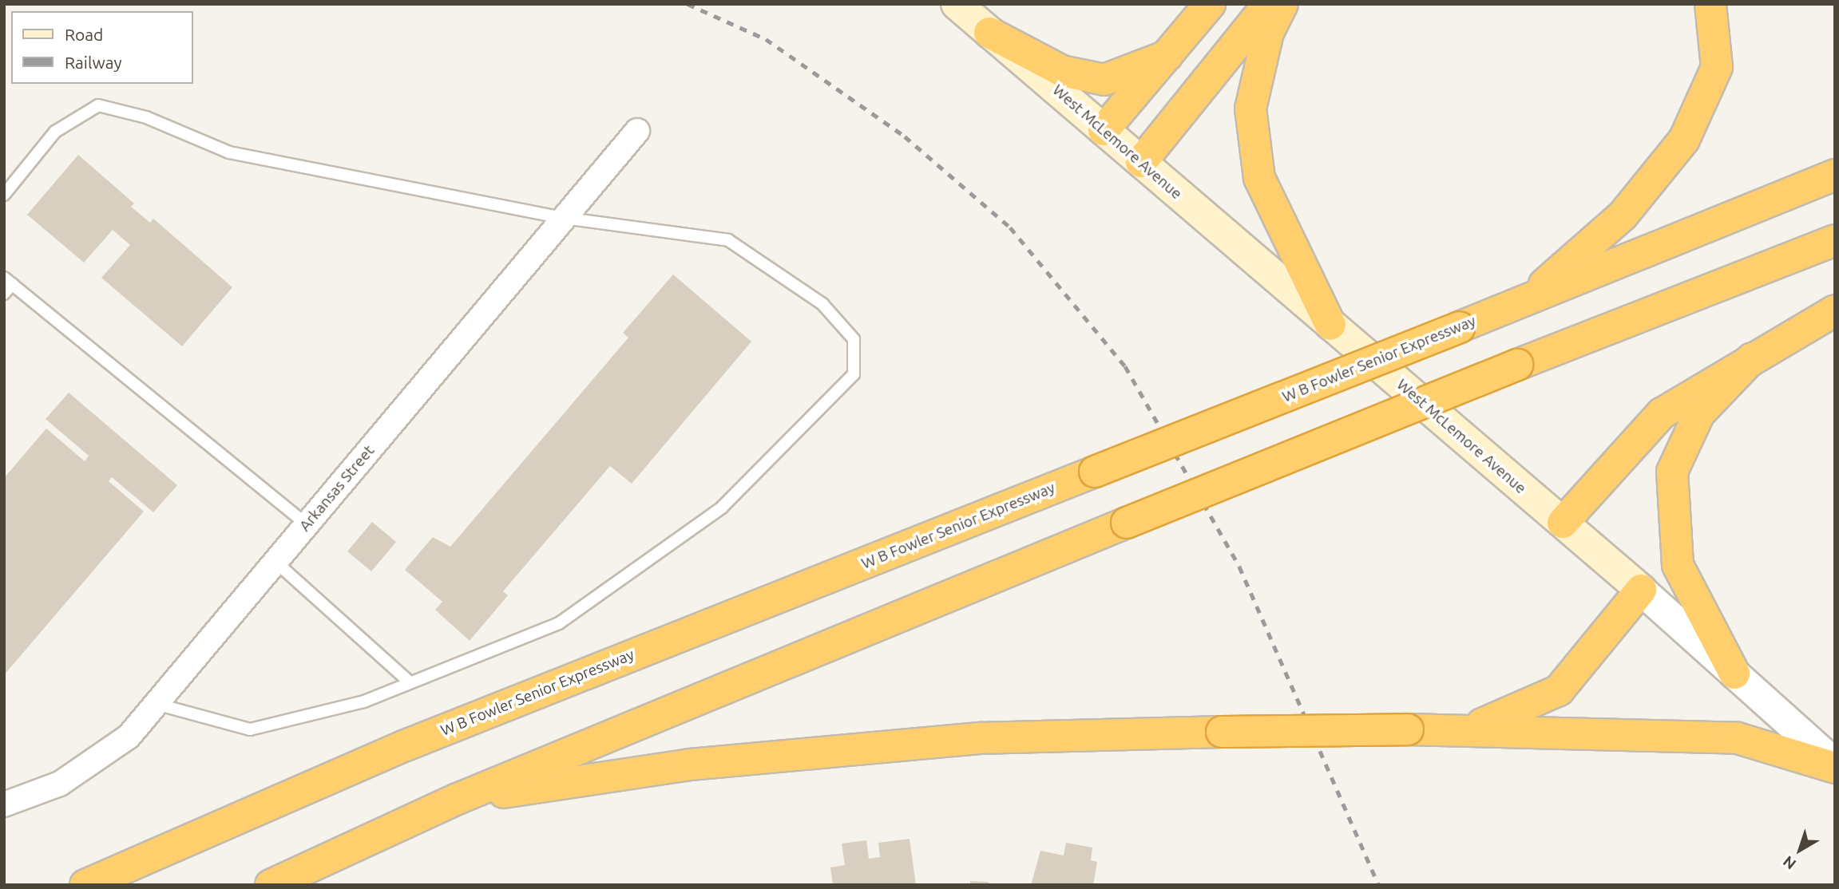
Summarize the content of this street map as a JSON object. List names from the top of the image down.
{
  "streets": {
    "highway": ["W B Fowler Senior Expressway"],
    "main road": ["West McLemore Avenue"],
    "street": ["Arkansas Street"]
  },
  "legend": ["Road", "Railway"],
  "north": "bottom left"
}
